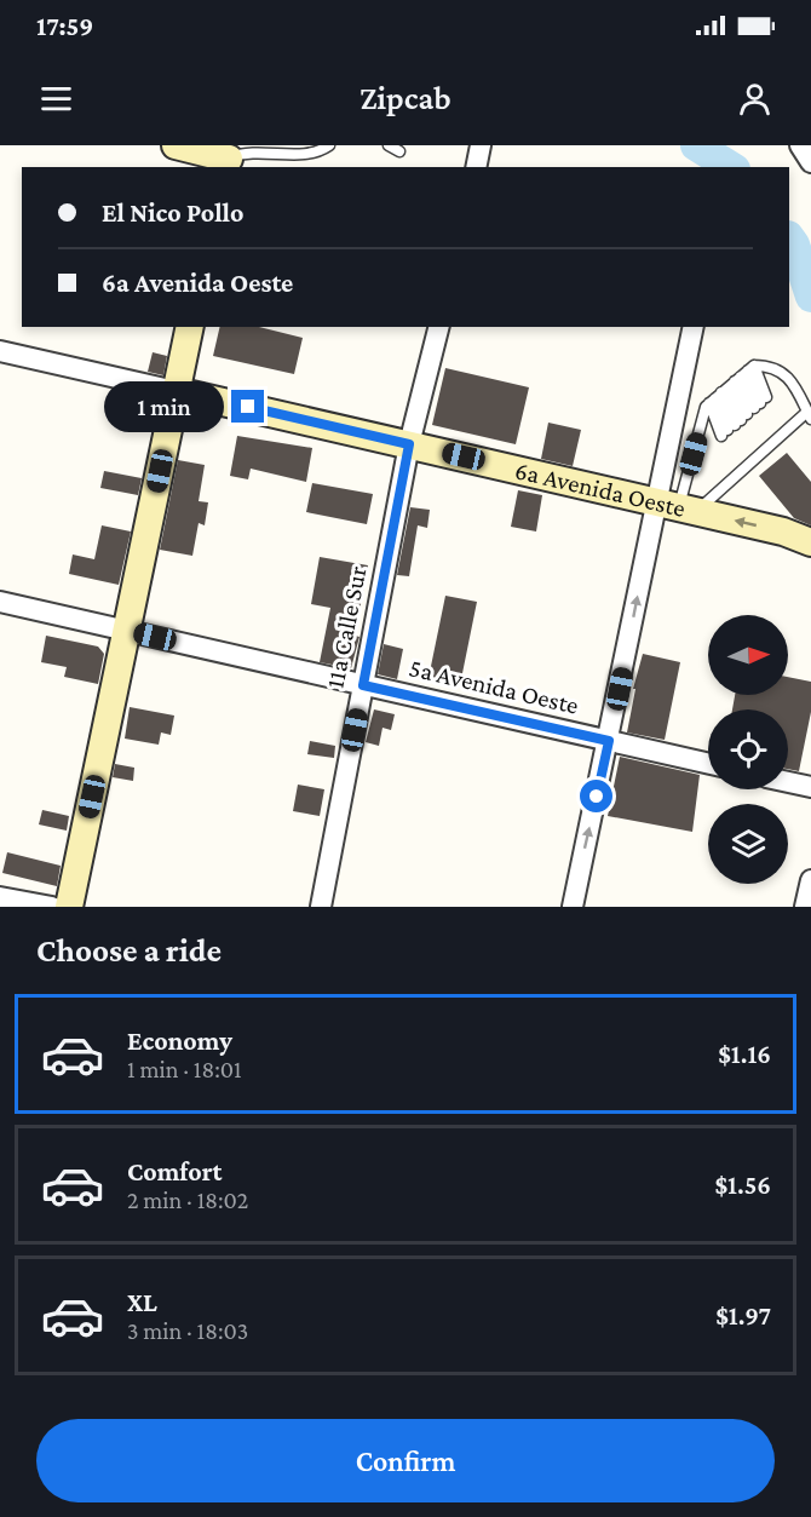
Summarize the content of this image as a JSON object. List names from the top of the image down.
{
  "streets": {
    "street": ["6a Avenida Oeste", "11a Calle Sur", "5a Avenida Oeste"]
  },
  "crossings": [
    ["6a Avenida Oeste", "11a Calle Sur"],
    ["11a Calle Sur", "5a Avenida Oeste"]
  ],
  "north": "right",
  "page": {
    "status": "17:59",
    "header": "Zipcab",
    "banner": ["El Nico Pollo", "6a Avenida Oeste"],
    "bubble": "1 min",
    "heading": "Choose a ride",
    "list": [
      {
        "name": "Economy",
        "note": "1 min · 18:01",
        "value": "$1.16"
      },
      {
        "name": "Comfort",
        "note": "2 min · 18:02",
        "value": "$1.56"
      },
      {
        "name": "XL",
        "note": "3 min · 18:03",
        "value": "$1.97"
      }
    ],
    "buttons": "Confirm"
  }
}
